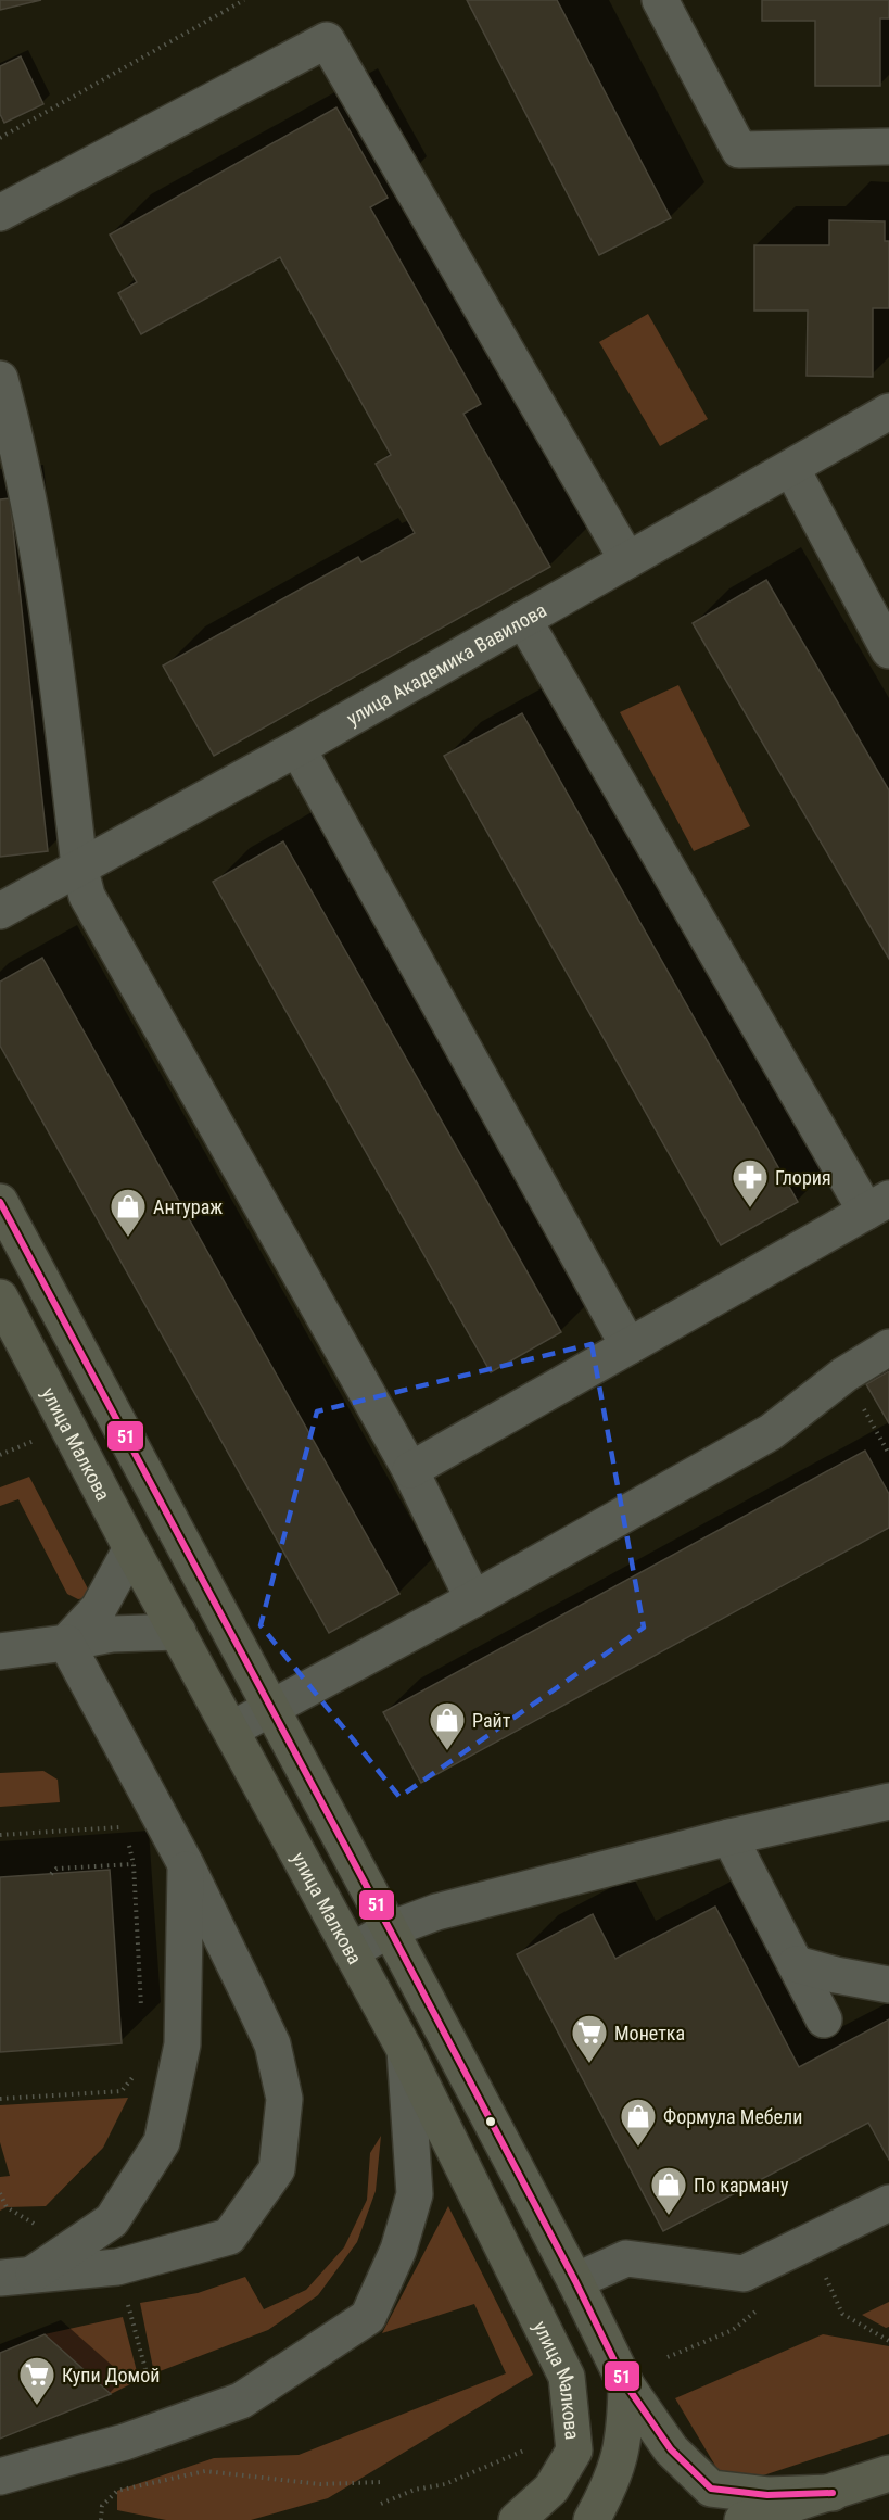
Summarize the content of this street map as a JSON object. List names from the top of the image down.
{
  "streets": {
    "main road": ["улица Малкова"],
    "street": ["улица Академика Вавилова"]
  },
  "places": {
    "pharmacy": ["Глория"],
    "shop": [
      "Антураж",
      "Райт",
      "Формула Мебели",
      "По карману"
    ],
    "supermarket": ["Монетка", "Купи Домой"]
  },
  "lines": ["transit line 51"]
}
